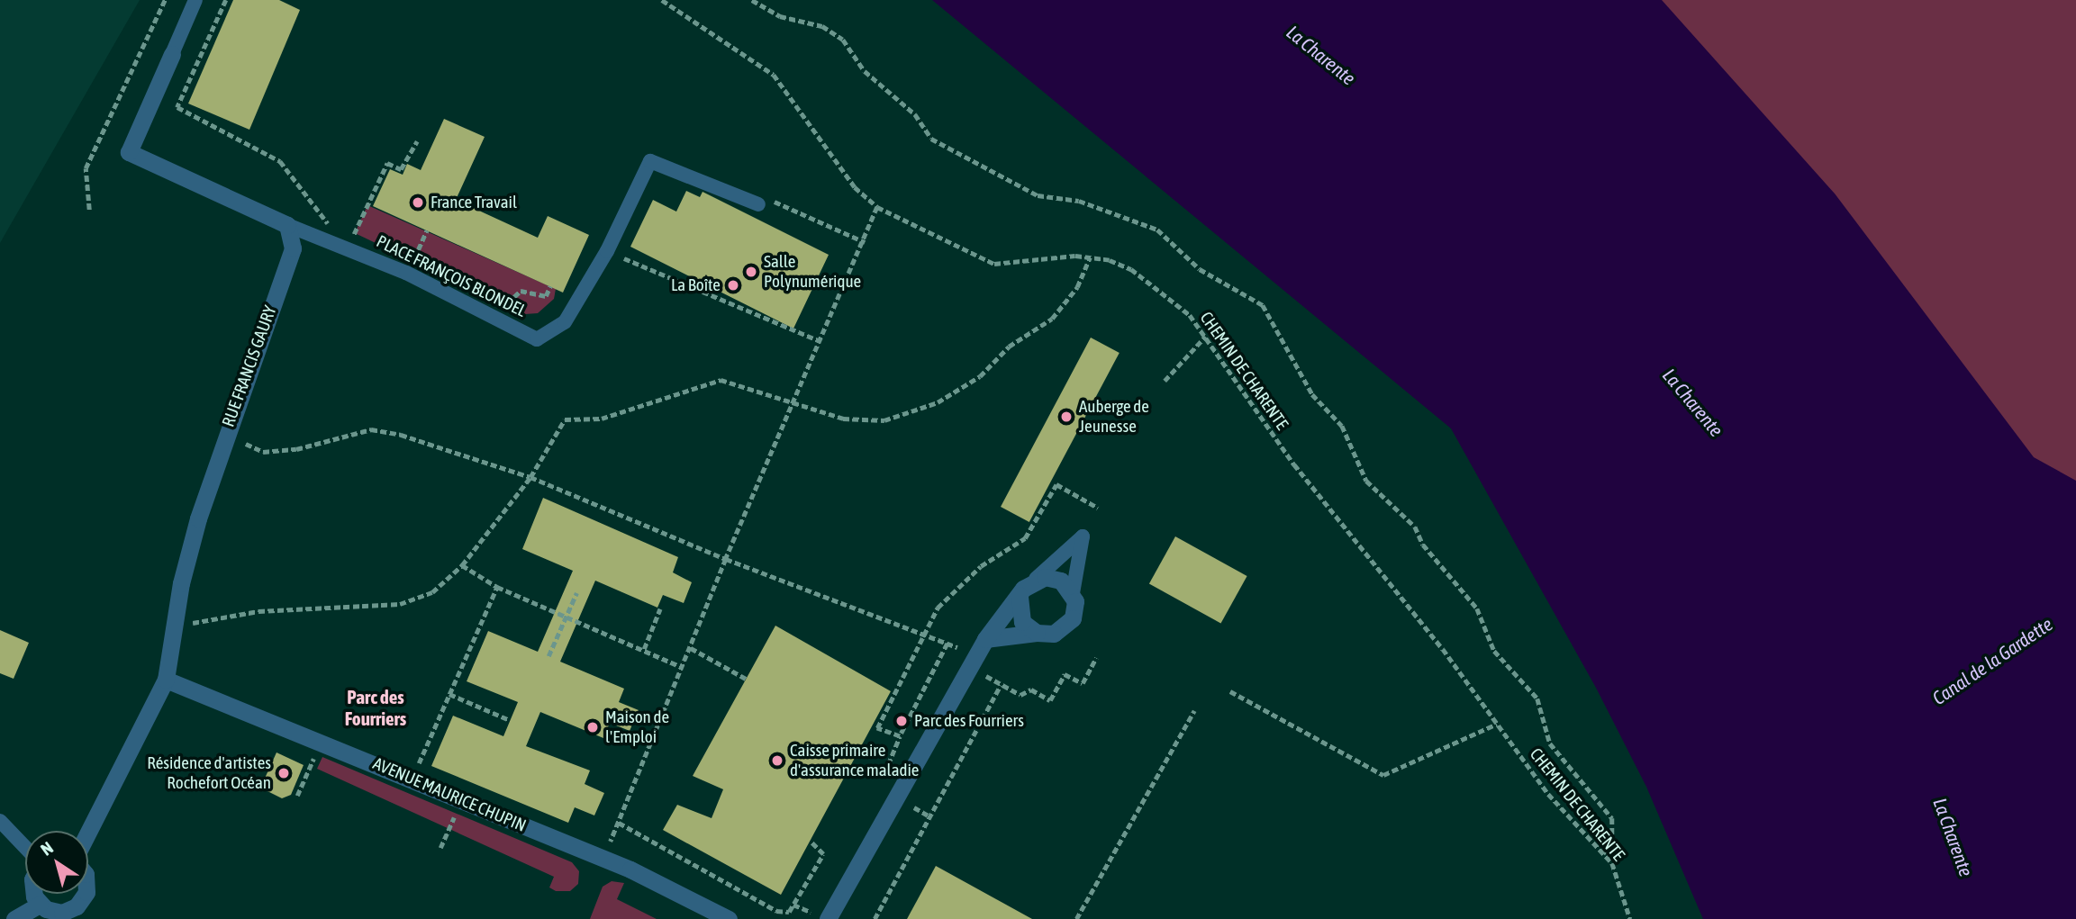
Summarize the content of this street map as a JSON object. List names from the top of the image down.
{
  "streets": {
    "street": ["RUE FRANCIS GAURY", "AVENUE MAURICE CHUPIN"],
    "lane": ["PLACE FRANÇOIS BLONDEL"],
    "path": ["CHEMIN DE CHARENTE"]
  },
  "crossings": [
    ["PLACE FRANÇOIS BLONDEL", "RUE FRANCIS GAURY"],
    ["RUE FRANCIS GAURY", "AVENUE MAURICE CHUPIN"]
  ],
  "districts": ["Parc des Fourriers"],
  "water": ["La Charente", "Canal de la Gardette"],
  "places": [
    "France Travail",
    "Salle Polynumérique",
    "La Boîte",
    "Auberge de Jeunesse",
    "Parc des Fourriers",
    "Maison de l'Emploi",
    "Caisse primaire d'assurance maladie",
    "Résidence d'artistes Rochefort Océan"
  ],
  "north": "top left"
}
